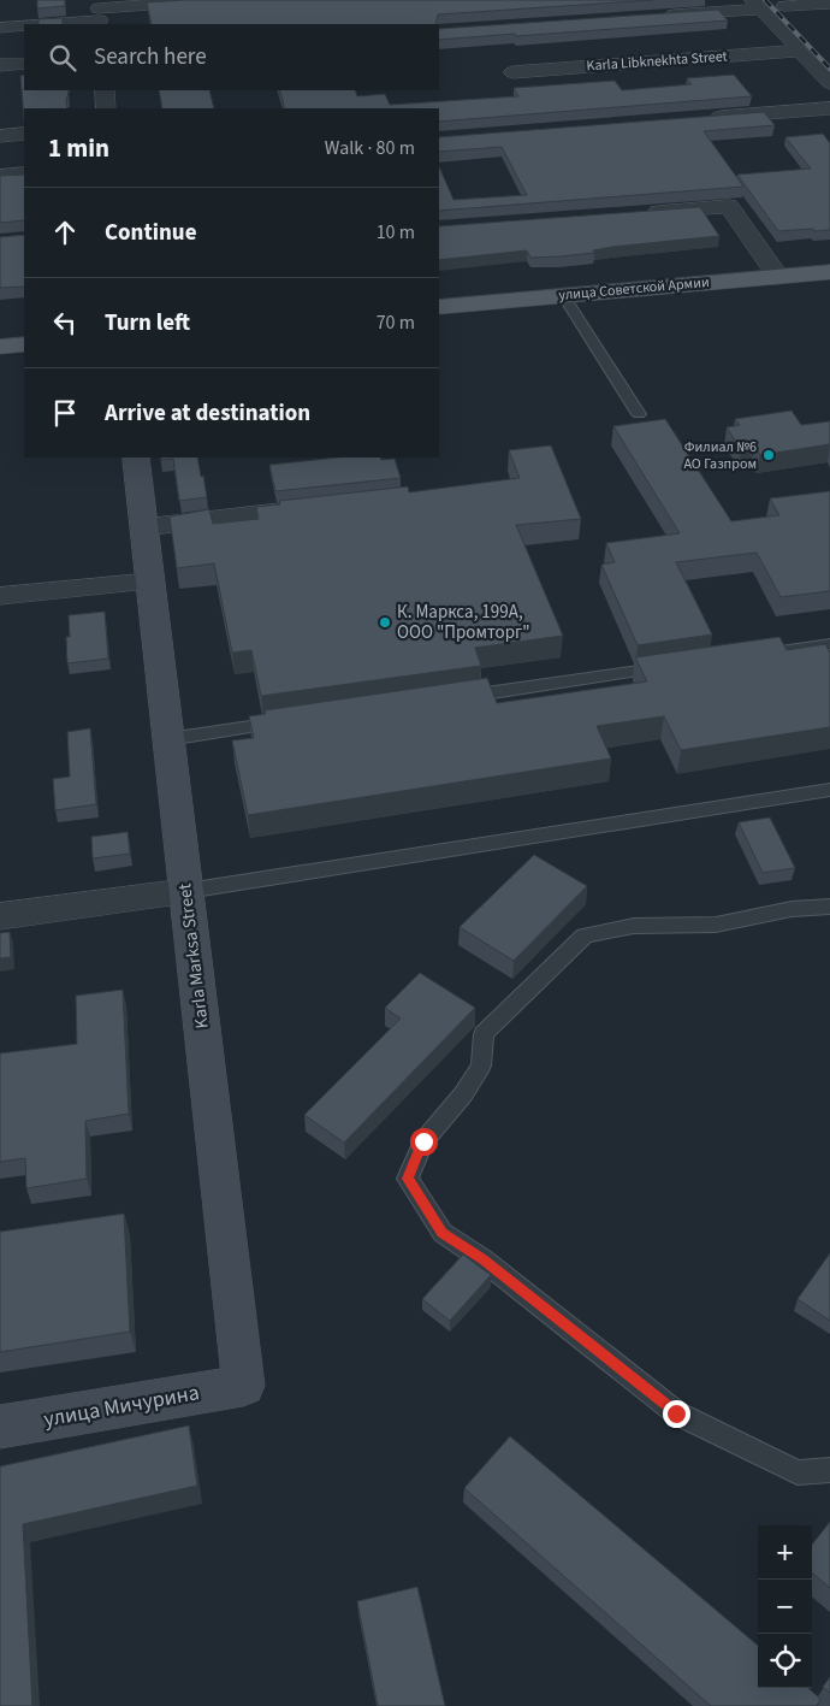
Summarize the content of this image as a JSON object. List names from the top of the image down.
{
  "streets": {
    "main road": ["улица Советской Армии"],
    "street": ["Karla Libknekhta Street", "Karla Marksa Street", "улица Мичурина"]
  },
  "crossings": [
    ["Karla Marksa Street", "улица Мичурина"]
  ],
  "places": ["Филиал №6 АО Газпром", "К. Маркса, 199А, ООО \"Промторг\""],
  "page": {
    "search": "Search here",
    "heading": ["1 min", "Walk · 80 m"],
    "list": [
      ["Continue", "10 m"],
      ["Turn left", "70 m"],
      "Arrive at destination"
    ],
    "map_buttons": ["+", "−"]
  }
}
